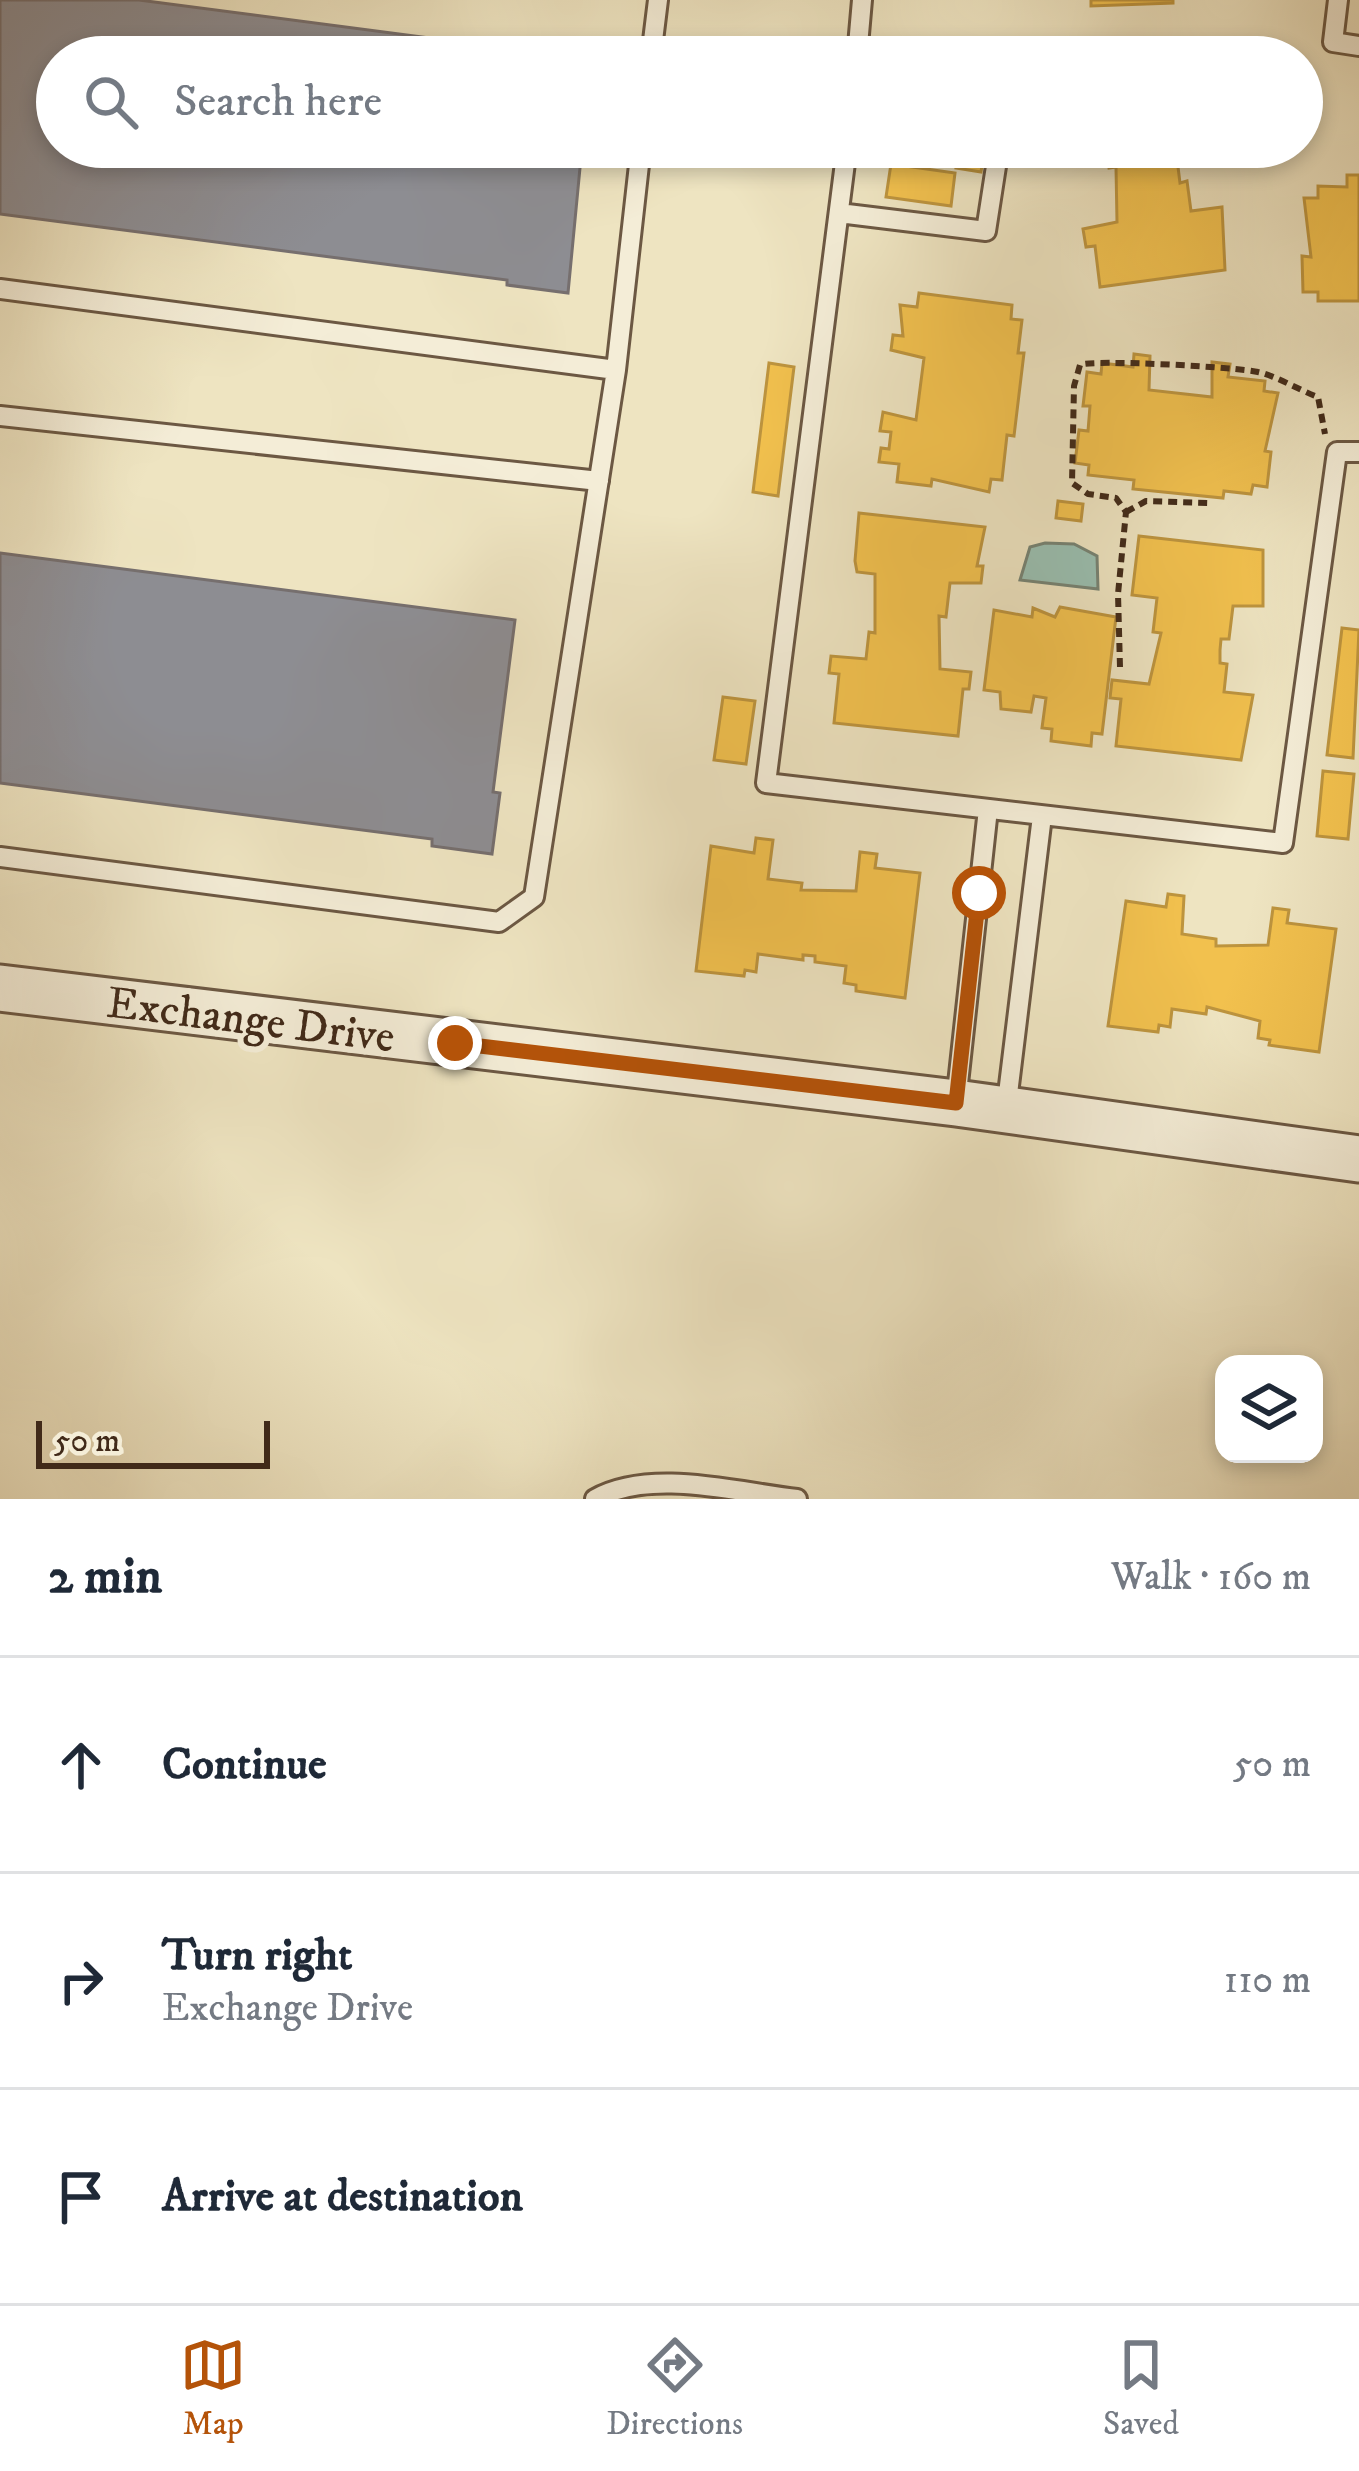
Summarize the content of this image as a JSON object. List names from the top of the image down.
{
  "streets": {
    "street": ["Exchange Drive"]
  },
  "scale_bar": "50 m",
  "page": {
    "search": "Search here",
    "scale": "50 m",
    "heading": ["2 min", "Walk · 160 m"],
    "list": [
      ["Continue", "50 m"],
      ["Turn right", "Exchange Drive", "110 m"],
      "Arrive at destination"
    ],
    "nav": ["Map", "Directions", "Saved"]
  }
}
